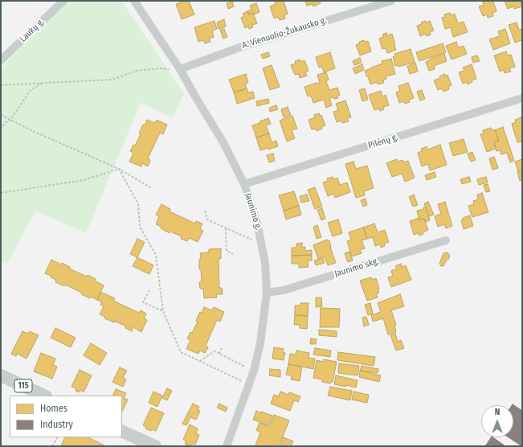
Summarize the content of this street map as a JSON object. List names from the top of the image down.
{
  "streets": {
    "main road": ["115"],
    "street": [
      "Laukų g.",
      "A. Vienuolio-Žukausko g.",
      "Pilėnų g.",
      "Jaunimo g.",
      "Jaunimo skg."
    ]
  },
  "crossings": [
    ["A. Vienuolio-Žukausko g.", "Jaunimo g."],
    ["Pilėnų g.", "Jaunimo g."],
    ["Jaunimo g.", "Jaunimo skg."]
  ],
  "legend": ["Homes", "Industry"],
  "north": "top"
}
